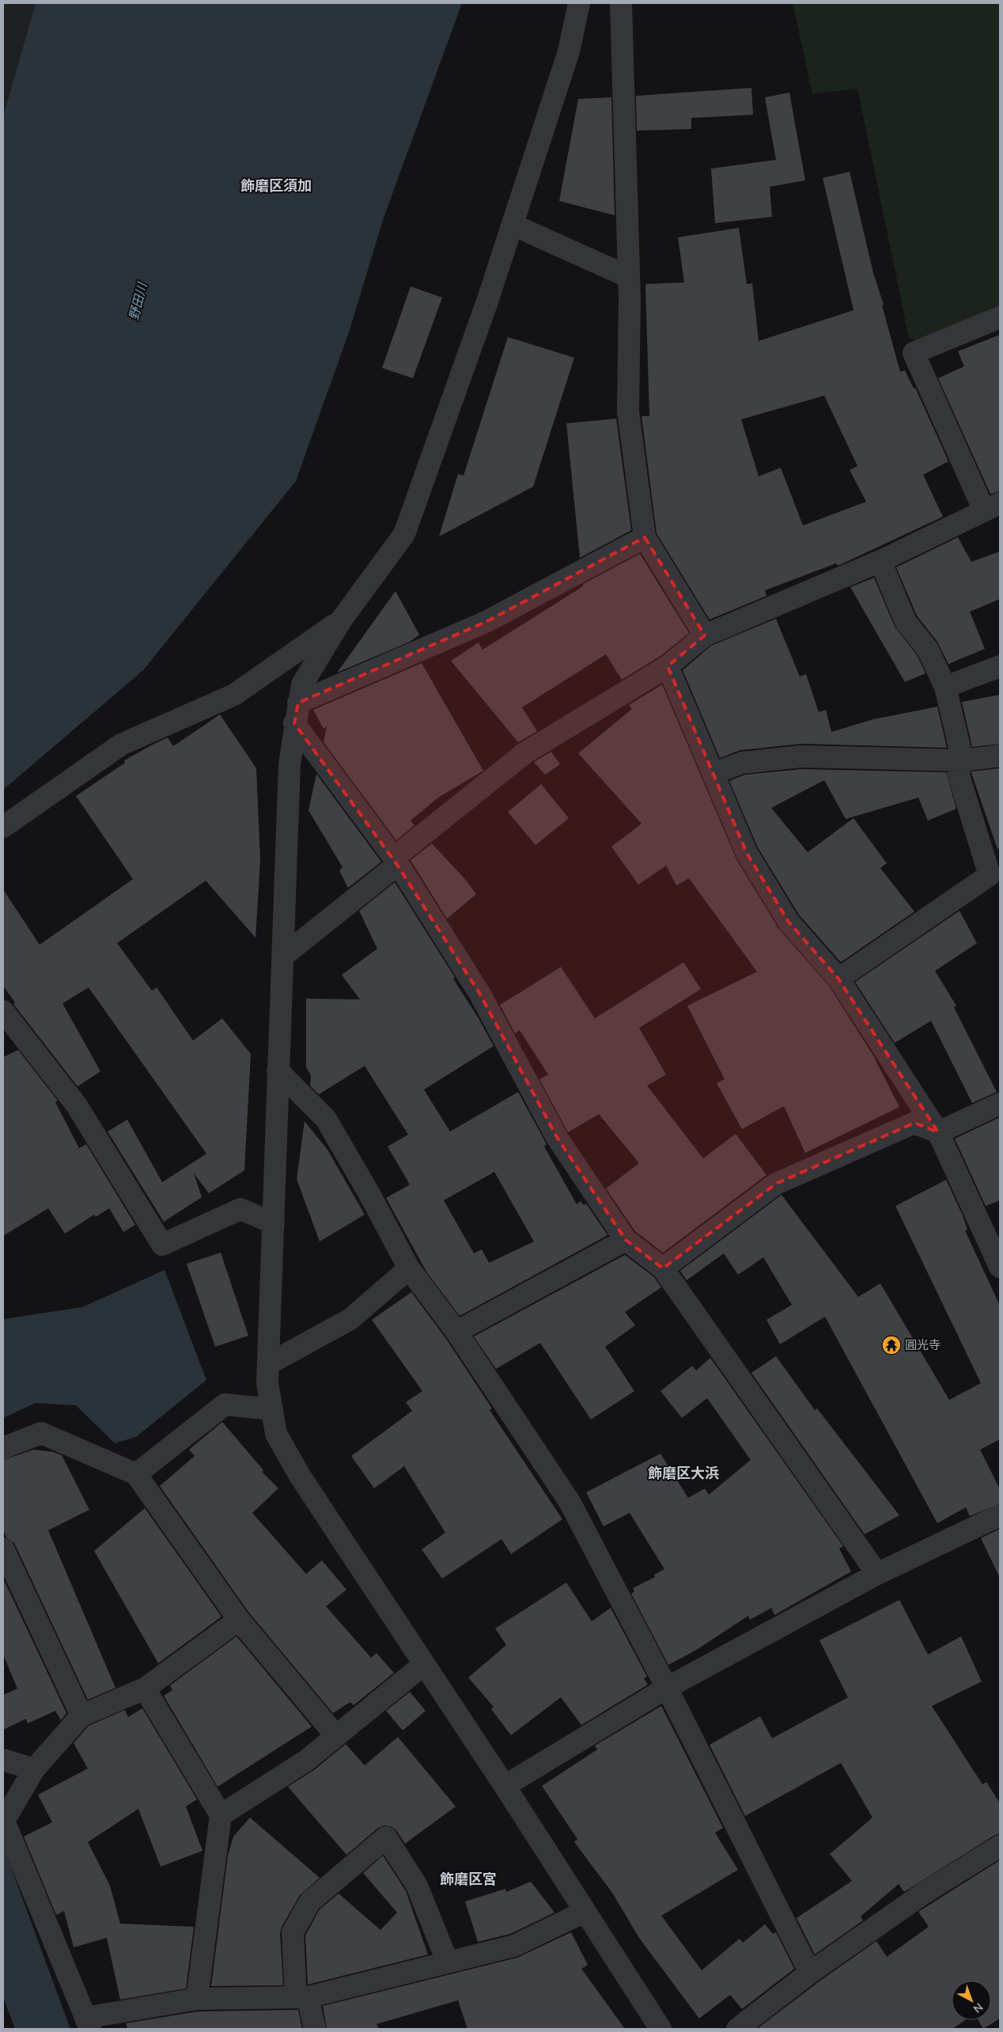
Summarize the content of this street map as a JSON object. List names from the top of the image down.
{
  "districts": ["飾磨区須加", "飾磨区大浜", "飾磨区宮"],
  "water": ["野田川"],
  "places": {
    "temple": ["圓光寺"]
  },
  "north": "bottom right"
}
